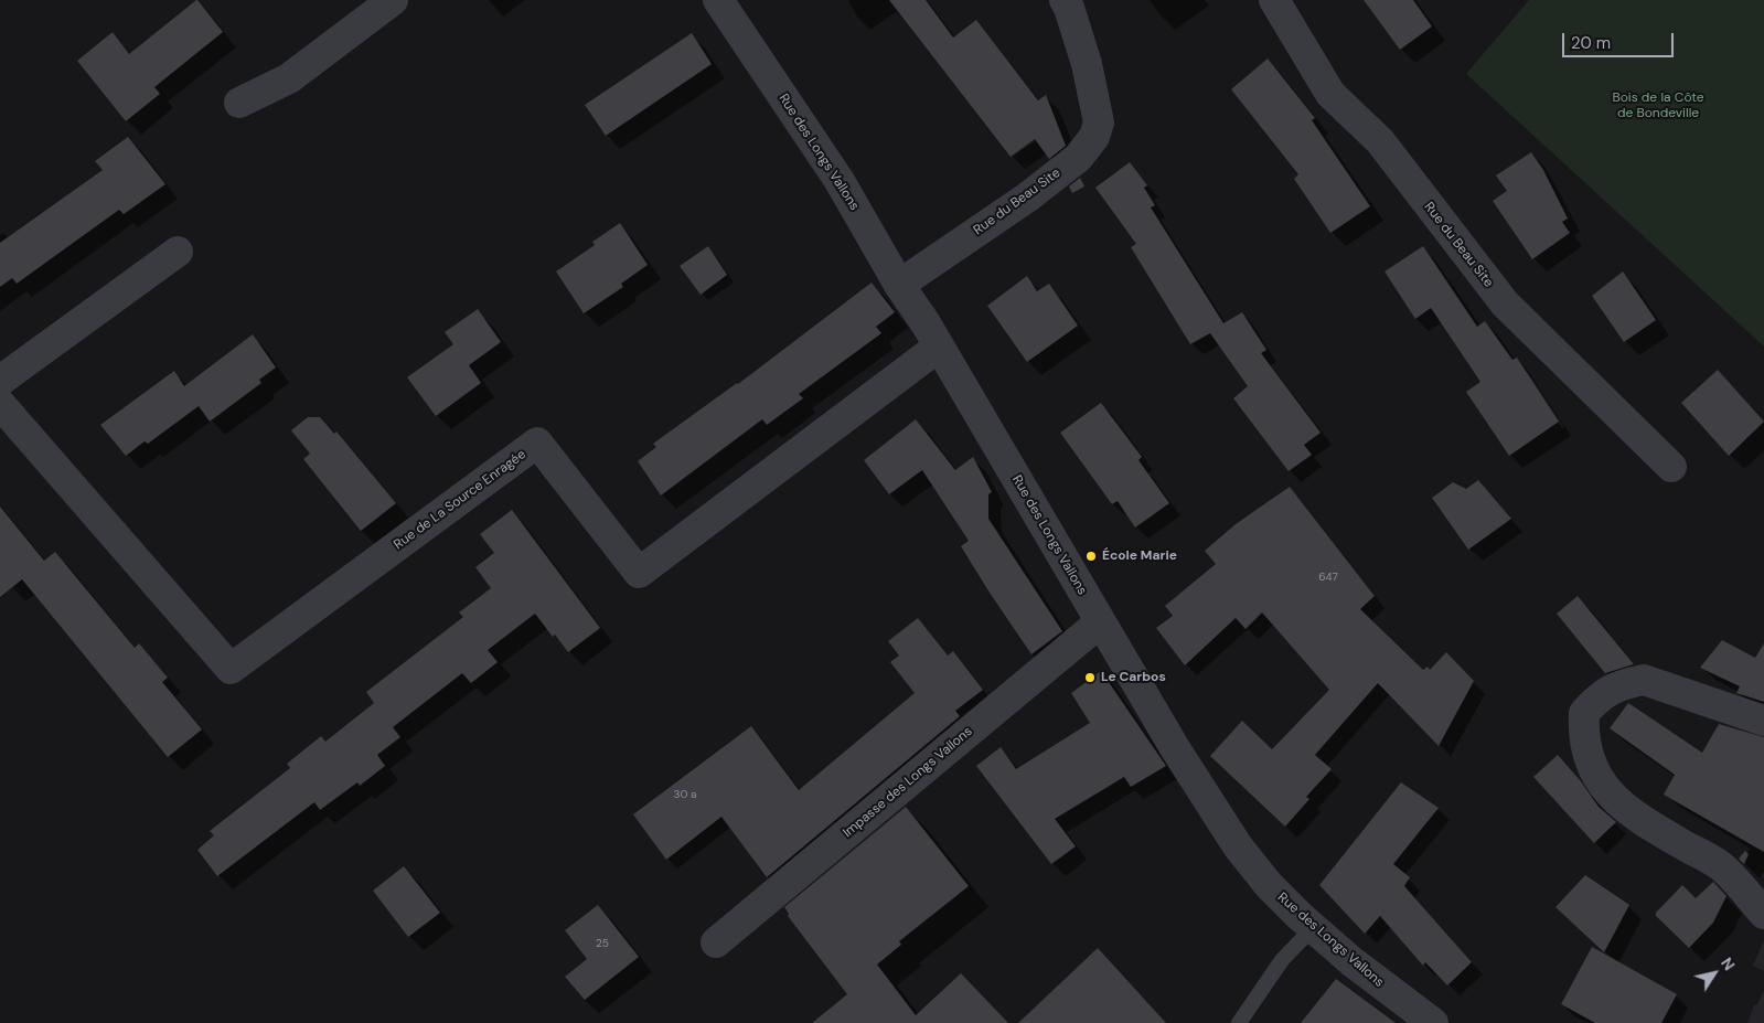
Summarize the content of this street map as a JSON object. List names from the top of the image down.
{
  "streets": {
    "street": [
      "Rue des Longs Vallons",
      "Rue du Beau Site",
      "Rue de La Source Enragée",
      "Impasse des Longs Vallons"
    ]
  },
  "crossings": [
    ["Rue des Longs Vallons", "Rue du Beau Site"],
    ["Rue des Longs Vallons", "Rue de La Source Enragée"],
    ["Rue des Longs Vallons", "Impasse des Longs Vallons"]
  ],
  "parks": ["Bois de la Côte de Bondeville"],
  "places": ["École Marie", "Le Carbos"],
  "house_numbers": ["647", "30 a", "25"],
  "scale_bar": "20 m",
  "north": "top right"
}
